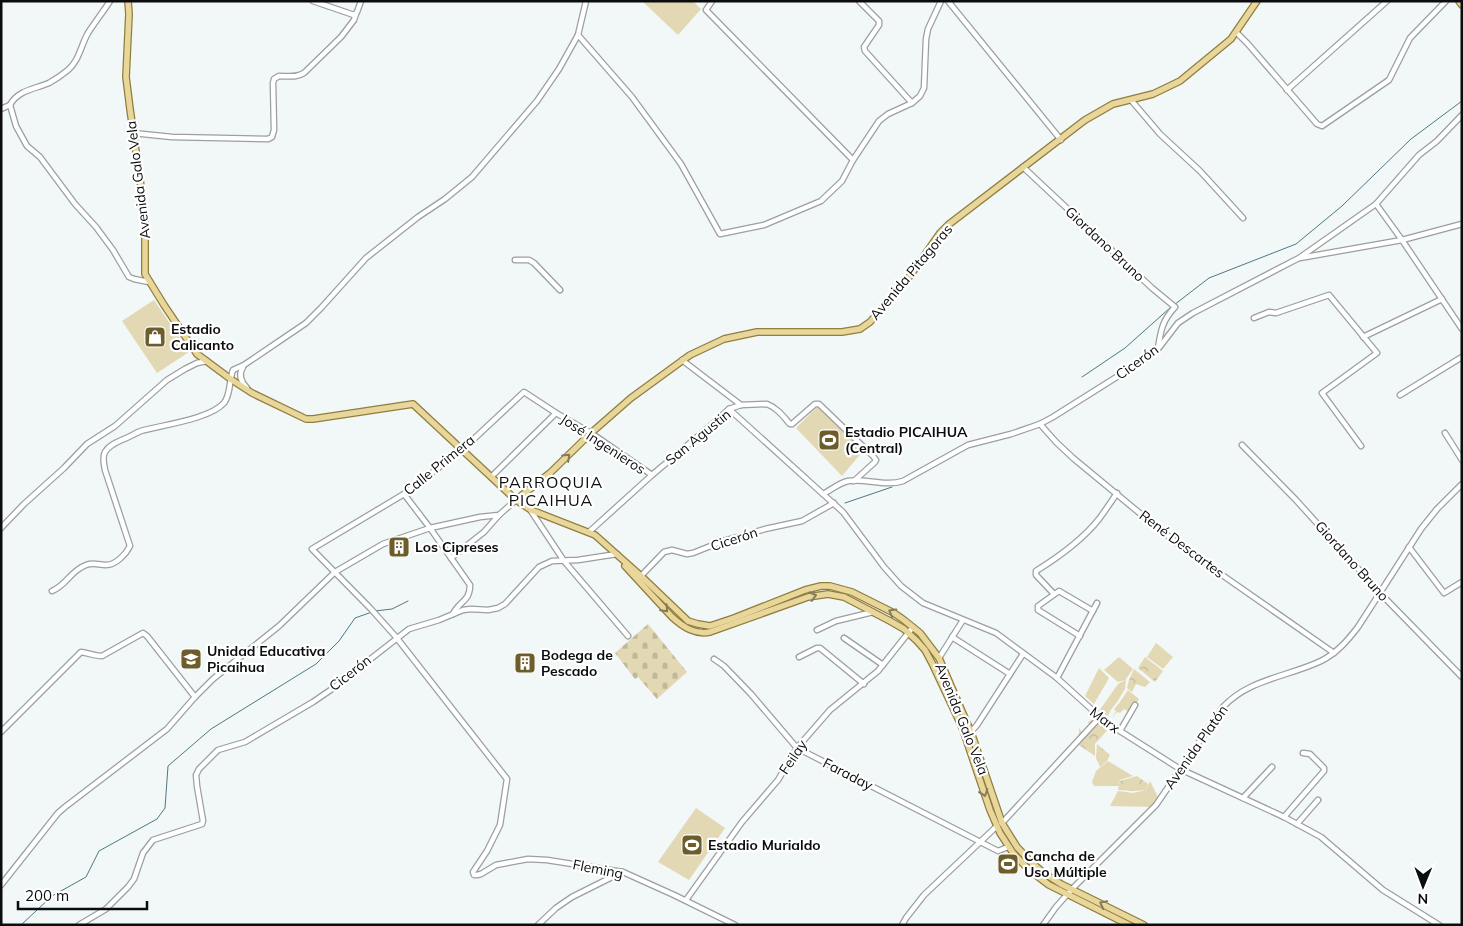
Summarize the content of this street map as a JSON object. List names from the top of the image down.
{
  "streets": {
    "main road": ["Avenida Galo Vela", "Avenida Pitagoras"],
    "street": [
      "Giordano Bruno",
      "Cicerón",
      "San Agustin",
      "José Ingenieros",
      "Calle Primera",
      "René Descartes",
      "Marx",
      "Avenida Platón",
      "Feilay",
      "Faraday",
      "Fleming"
    ]
  },
  "crossings": [
    ["Avenida Galo Vela", "Avenida Pitagoras"],
    ["Avenida Galo Vela", "Cicerón"],
    ["Avenida Galo Vela", "San Agustin"],
    ["Avenida Galo Vela", "José Ingenieros"],
    ["Avenida Galo Vela", "Calle Primera"],
    ["Avenida Galo Vela", "Avenida Platón"],
    ["Avenida Galo Vela", "Feilay"],
    ["Avenida Galo Vela", "Faraday"],
    ["Giordano Bruno", "Avenida Pitagoras"],
    ["Giordano Bruno", "Cicerón"],
    ["Giordano Bruno", "Avenida Platón"],
    ["Avenida Pitagoras", "José Ingenieros"],
    ["Cicerón", "René Descartes"],
    ["Cicerón", "Marx"],
    ["Cicerón", "Fleming"],
    ["San Agustin", "José Ingenieros"],
    ["San Agustin", "Marx"],
    ["José Ingenieros", "Calle Primera"],
    ["René Descartes", "Avenida Platón"],
    ["Marx", "Avenida Platón"],
    ["Feilay", "Faraday"],
    ["Feilay", "Fleming"]
  ],
  "districts": ["PARROQUIA PICAIHUA"],
  "places": {
    "shop": ["Estadio Calicanto"],
    "sports": ["Estadio PICAIHUA (Central)", "Estadio Murialdo", "Cancha de Uso Múltiple"],
    "building": ["Los Cipreses", "Bodega de Pescado"],
    "school or university": ["Unidad Educativa Picaihua"]
  },
  "scale_bar": "200 m",
  "north": "bottom"
}
